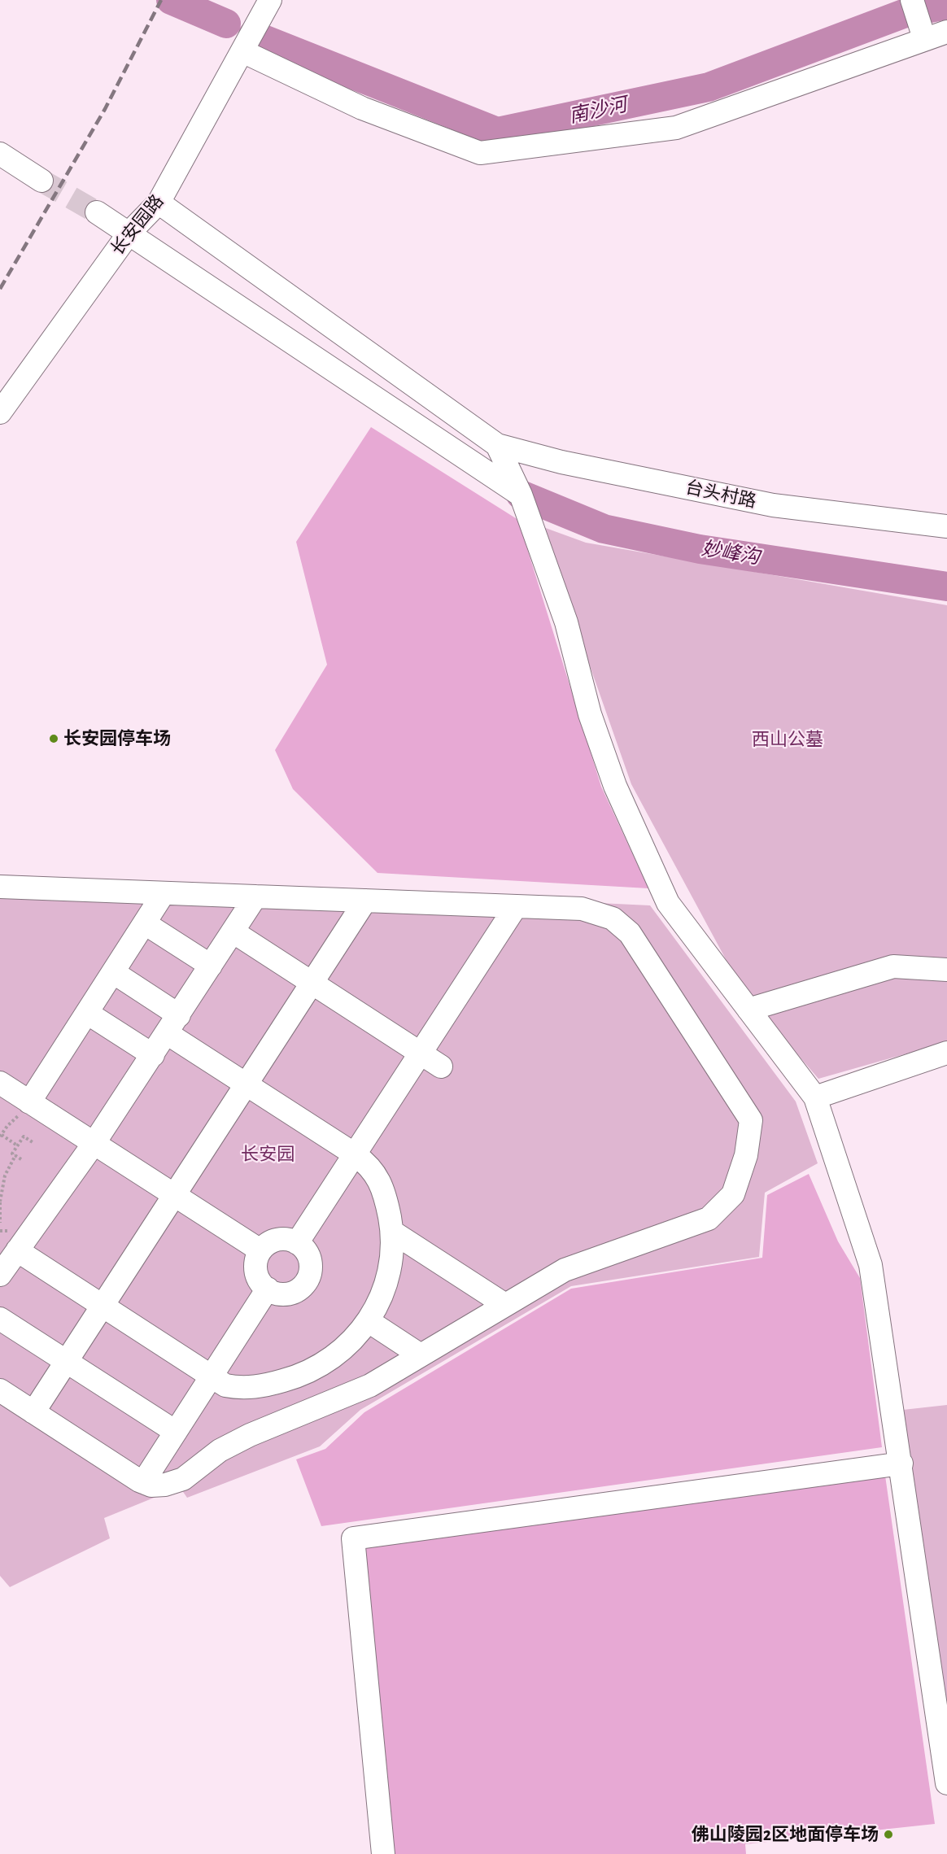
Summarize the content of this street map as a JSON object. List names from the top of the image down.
{
  "streets": {
    "street": ["长安园路", "台头村路"]
  },
  "water": ["南沙河", "妙峰沟"],
  "parks": ["西山公墓", "长安园"],
  "places": ["长安园停车场", "佛山陵园2区地面停车场"]
}
